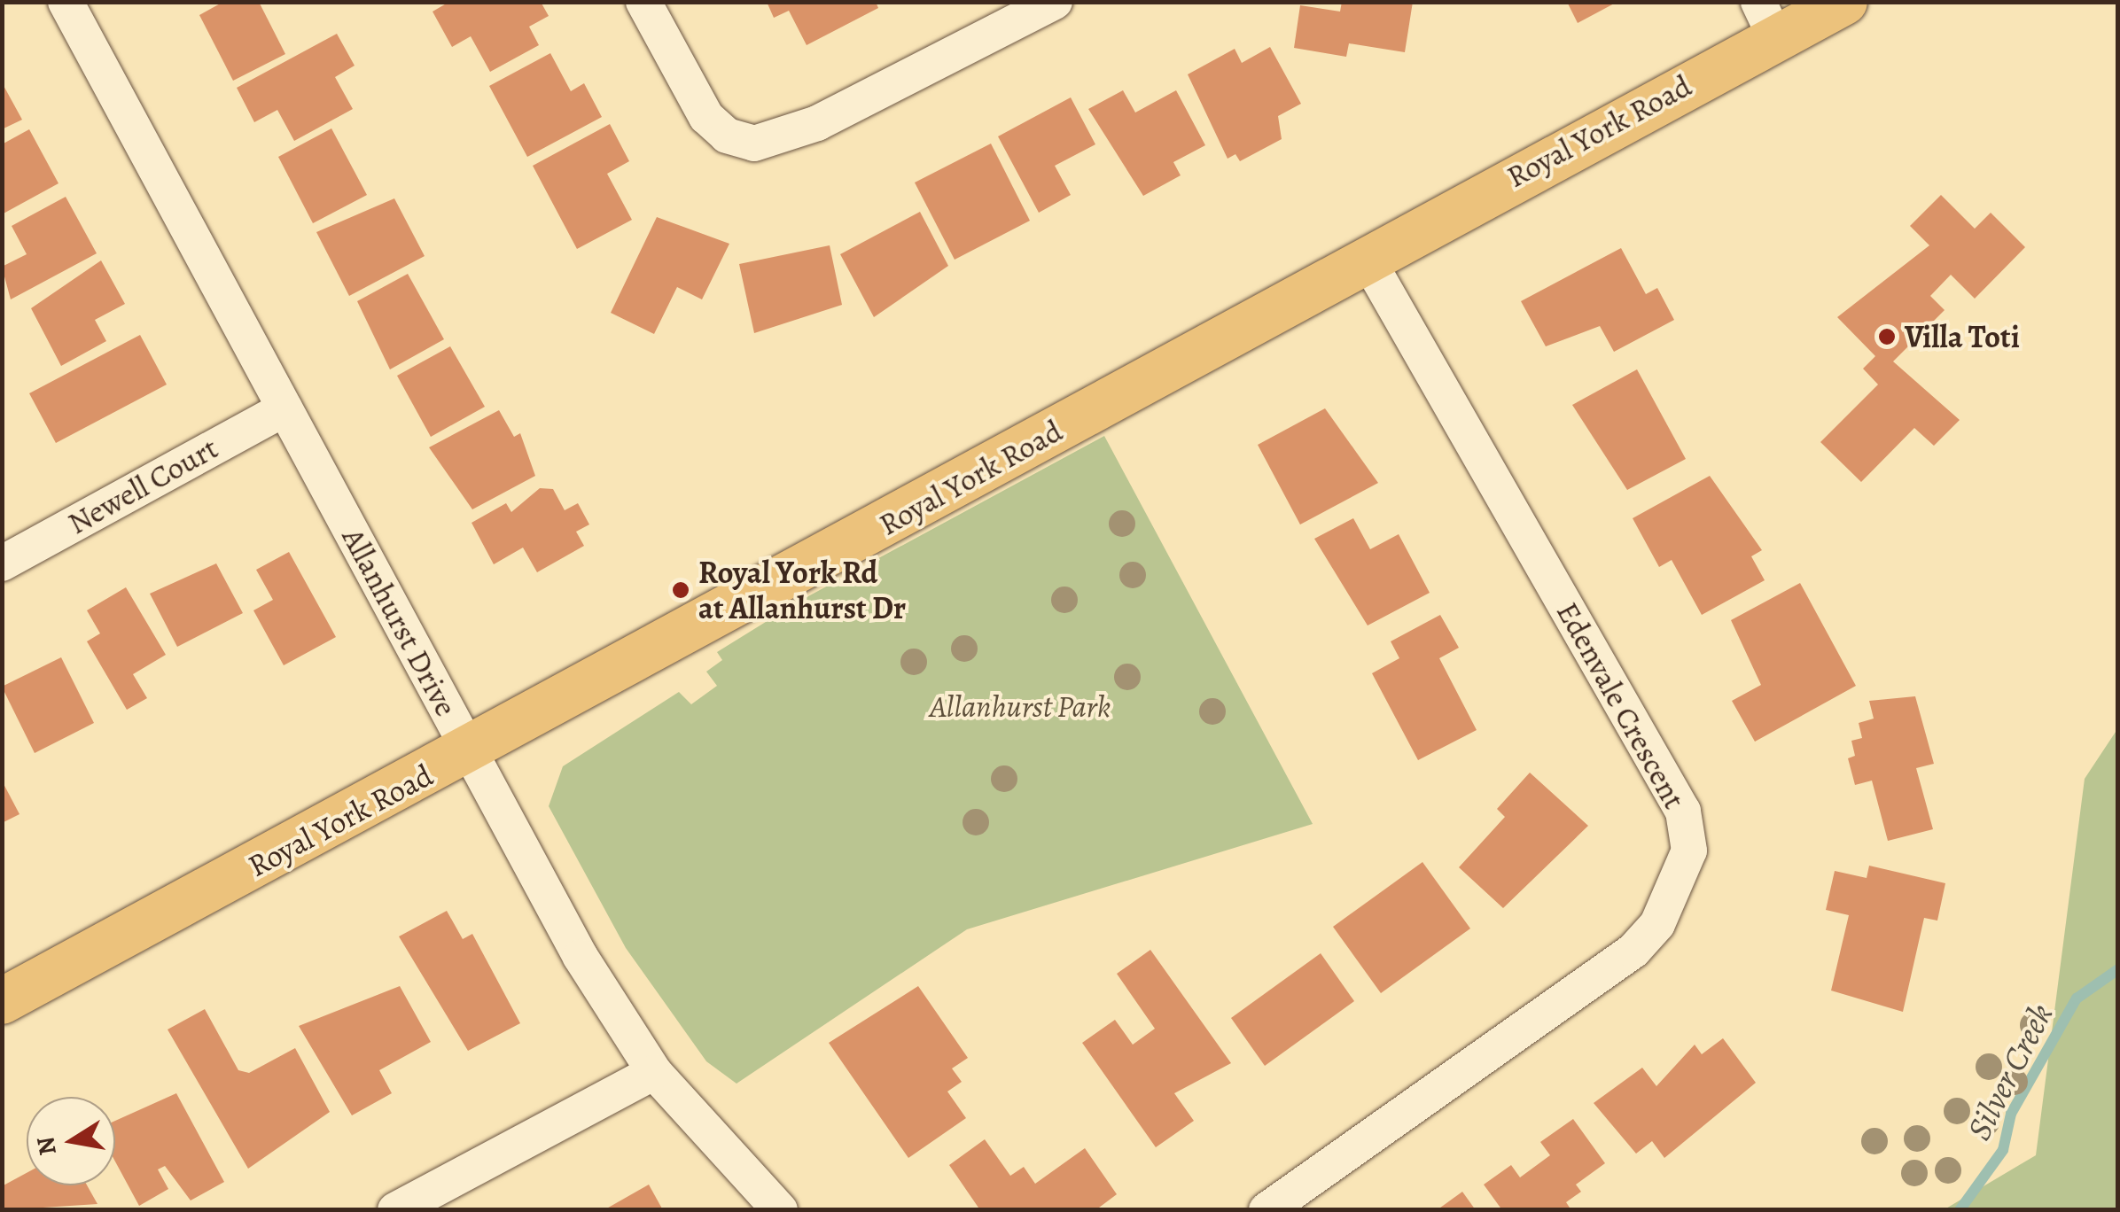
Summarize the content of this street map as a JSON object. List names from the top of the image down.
{
  "streets": {
    "main road": ["Royal York Road"],
    "street": ["Newell Court", "Allanhurst Drive", "Edenvale Crescent"]
  },
  "crossings": [
    ["Royal York Road", "Allanhurst Drive"],
    ["Royal York Road", "Edenvale Crescent"],
    ["Newell Court", "Allanhurst Drive"]
  ],
  "water": ["Silver Creek"],
  "parks": ["Allanhurst Park"],
  "places": ["Villa Toti", "Royal York Rd at Allanhurst Dr"],
  "north": "left"
}
